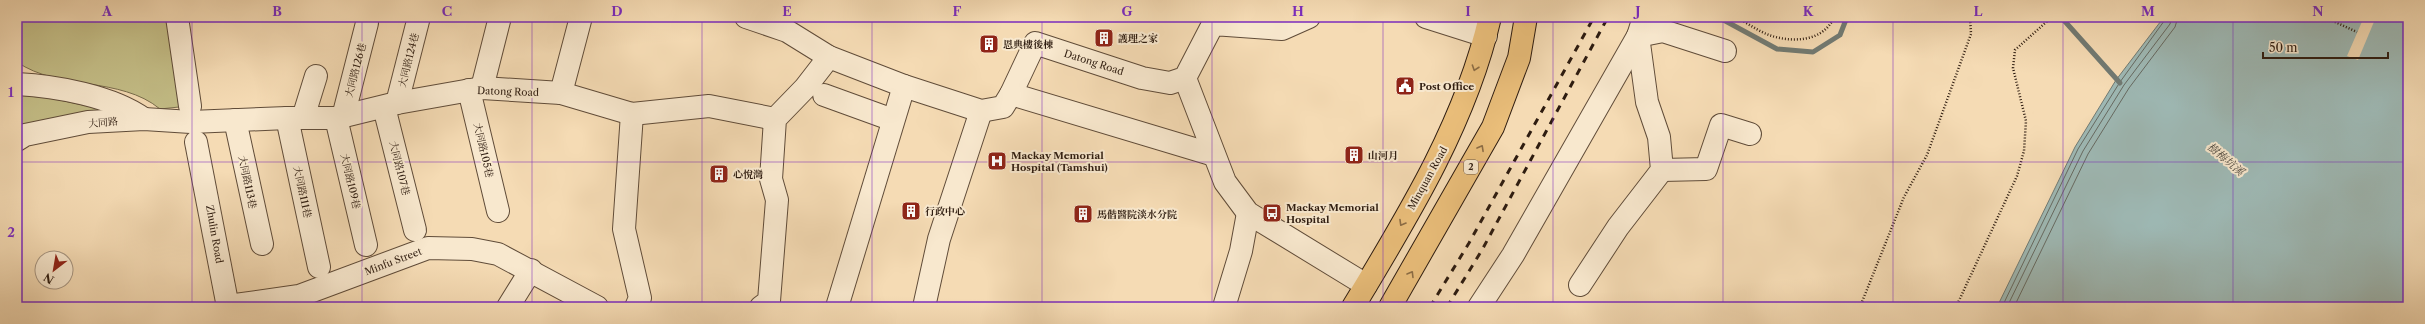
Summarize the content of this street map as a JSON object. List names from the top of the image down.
{
  "streets": {
    "main road": ["2", "Minquan Road"],
    "street": [
      "大同路124巷",
      "Datong Road",
      "大同路126巷",
      "大同路",
      "大同路105巷",
      "大同路107巷",
      "大同路109巷",
      "大同路113巷",
      "大同路111巷",
      "Zhulin Road",
      "Minfu Street"
    ]
  },
  "crossings": [
    ["大同路124巷", "Datong Road"],
    ["大同路124巷", "大同路107巷"],
    ["Datong Road", "大同路126巷"],
    ["Datong Road", "大同路"],
    ["Datong Road", "大同路105巷"],
    ["Datong Road", "大同路107巷"],
    ["Datong Road", "大同路109巷"],
    ["Datong Road", "大同路113巷"],
    ["Datong Road", "大同路111巷"],
    ["大同路126巷", "大同路109巷"],
    ["Zhulin Road", "Minfu Street"]
  ],
  "water": ["樹梅坑溪"],
  "places": {
    "building": [
      "護理之家",
      "恩典樓後棟",
      "山河月",
      "心悅灣",
      "行政中心",
      "馬偕醫院淡水分院"
    ],
    "public building": ["Post Office"],
    "hospital": ["Mackay Memorial Hospital (Tamshui)"],
    "bus stop": ["Mackay Memorial Hospital"]
  },
  "scale_bar": "50 m",
  "north": "bottom left",
  "grid": {
    "columns": [
      "A",
      "B",
      "C",
      "D",
      "E",
      "F",
      "G",
      "H",
      "I",
      "J",
      "K",
      "L",
      "M",
      "N"
    ],
    "rows": ["1", "2"]
  }
}
